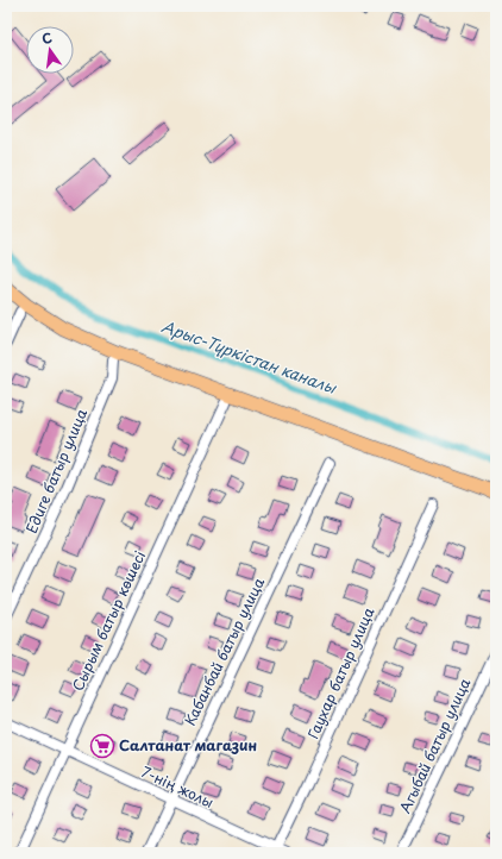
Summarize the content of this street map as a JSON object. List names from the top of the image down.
{
  "streets": {
    "street": [
      "Едиге батыр улица",
      "Сырым батыр көшесі",
      "Кабанбай батыр улица",
      "Гаухар батыр улица",
      "Агыбай батыр улица",
      "7-нің жолы"
    ]
  },
  "crossings": [
    ["Сырым батыр көшесі", "7-нің жолы"],
    ["Кабанбай батыр улица", "7-нің жолы"],
    ["Гаухар батыр улица", "7-нің жолы"]
  ],
  "water": ["Арыс-Түркістан каналы"],
  "places": {
    "supermarket": ["Салтанат магазин"]
  },
  "north": "top"
}
